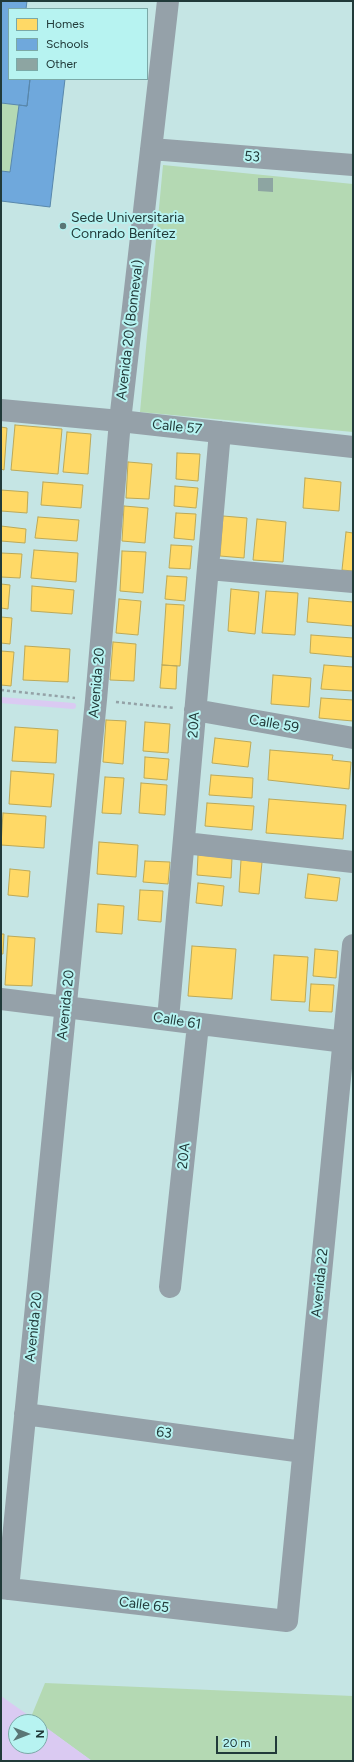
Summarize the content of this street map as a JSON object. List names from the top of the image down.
{
  "streets": {
    "street": [
      "53",
      "Avenida 20 (Bonneval)",
      "Calle 57",
      "Avenida 20",
      "Calle 59",
      "20A",
      "Calle 61",
      "Avenida 22",
      "63",
      "Calle 65"
    ]
  },
  "crossings": [
    ["53", "Avenida 20 (Bonneval)"],
    ["Avenida 20 (Bonneval)", "Calle 57"],
    ["Avenida 20 (Bonneval)", "Avenida 20"],
    ["Calle 57", "Avenida 20"],
    ["Calle 57", "20A"],
    ["Avenida 20", "Calle 61"],
    ["Avenida 20", "63"],
    ["Avenida 20", "Calle 65"],
    ["Calle 59", "20A"],
    ["20A", "Calle 61"],
    ["Calle 61", "Avenida 22"],
    ["Avenida 22", "63"],
    ["Avenida 22", "Calle 65"]
  ],
  "places": ["Sede Universitaria Conrado Benítez"],
  "legend": ["Homes", "Schools", "Other"],
  "scale_bar": "20 m",
  "north": "right"
}
